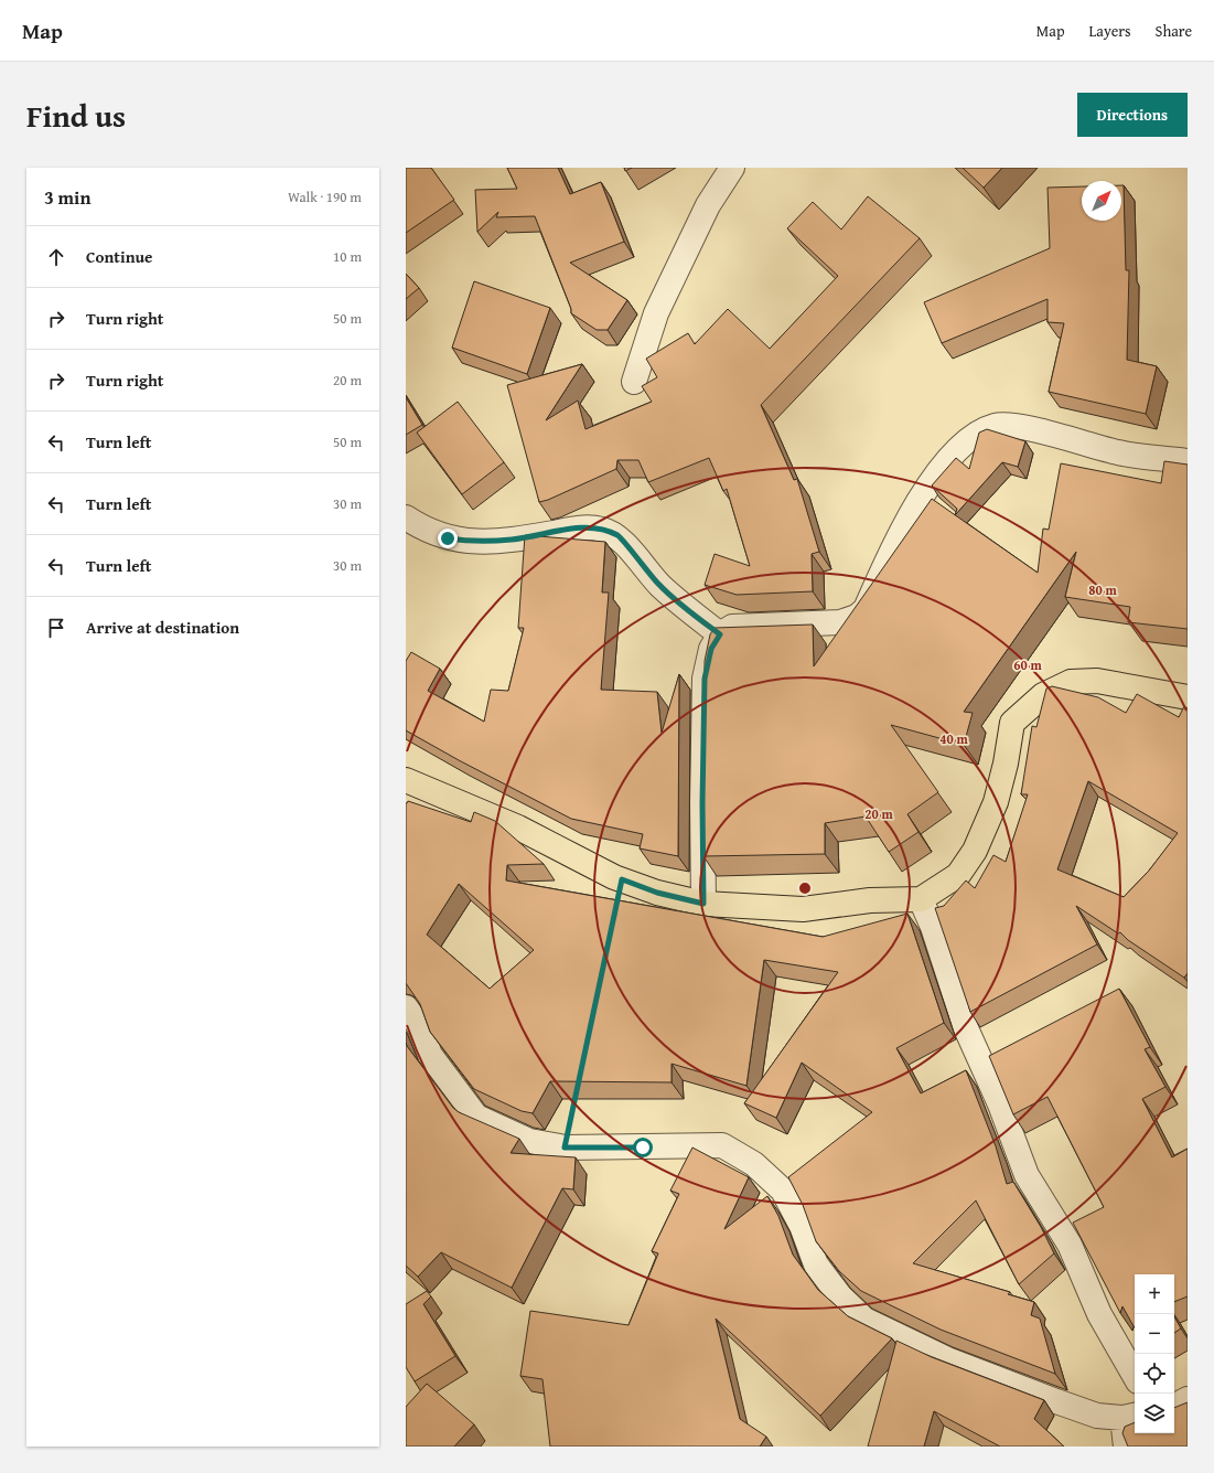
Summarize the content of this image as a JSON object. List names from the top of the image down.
{
  "north": "top right",
  "page": {
    "header": "Map",
    "nav": ["Map", "Layers", "Share"],
    "title": "Find us",
    "buttons": "Directions",
    "heading": ["3 min", "Walk · 190 m"],
    "list": [
      ["Continue", "10 m"],
      ["Turn right", "50 m"],
      ["Turn right", "20 m"],
      ["Turn left", "50 m"],
      ["Turn left", "30 m"],
      ["Turn left", "30 m"],
      "Arrive at destination"
    ],
    "map_buttons": ["+", "−"]
  },
  "rings": [
    "80 m",
    "60 m",
    "40 m",
    "20 m"
  ]
}
